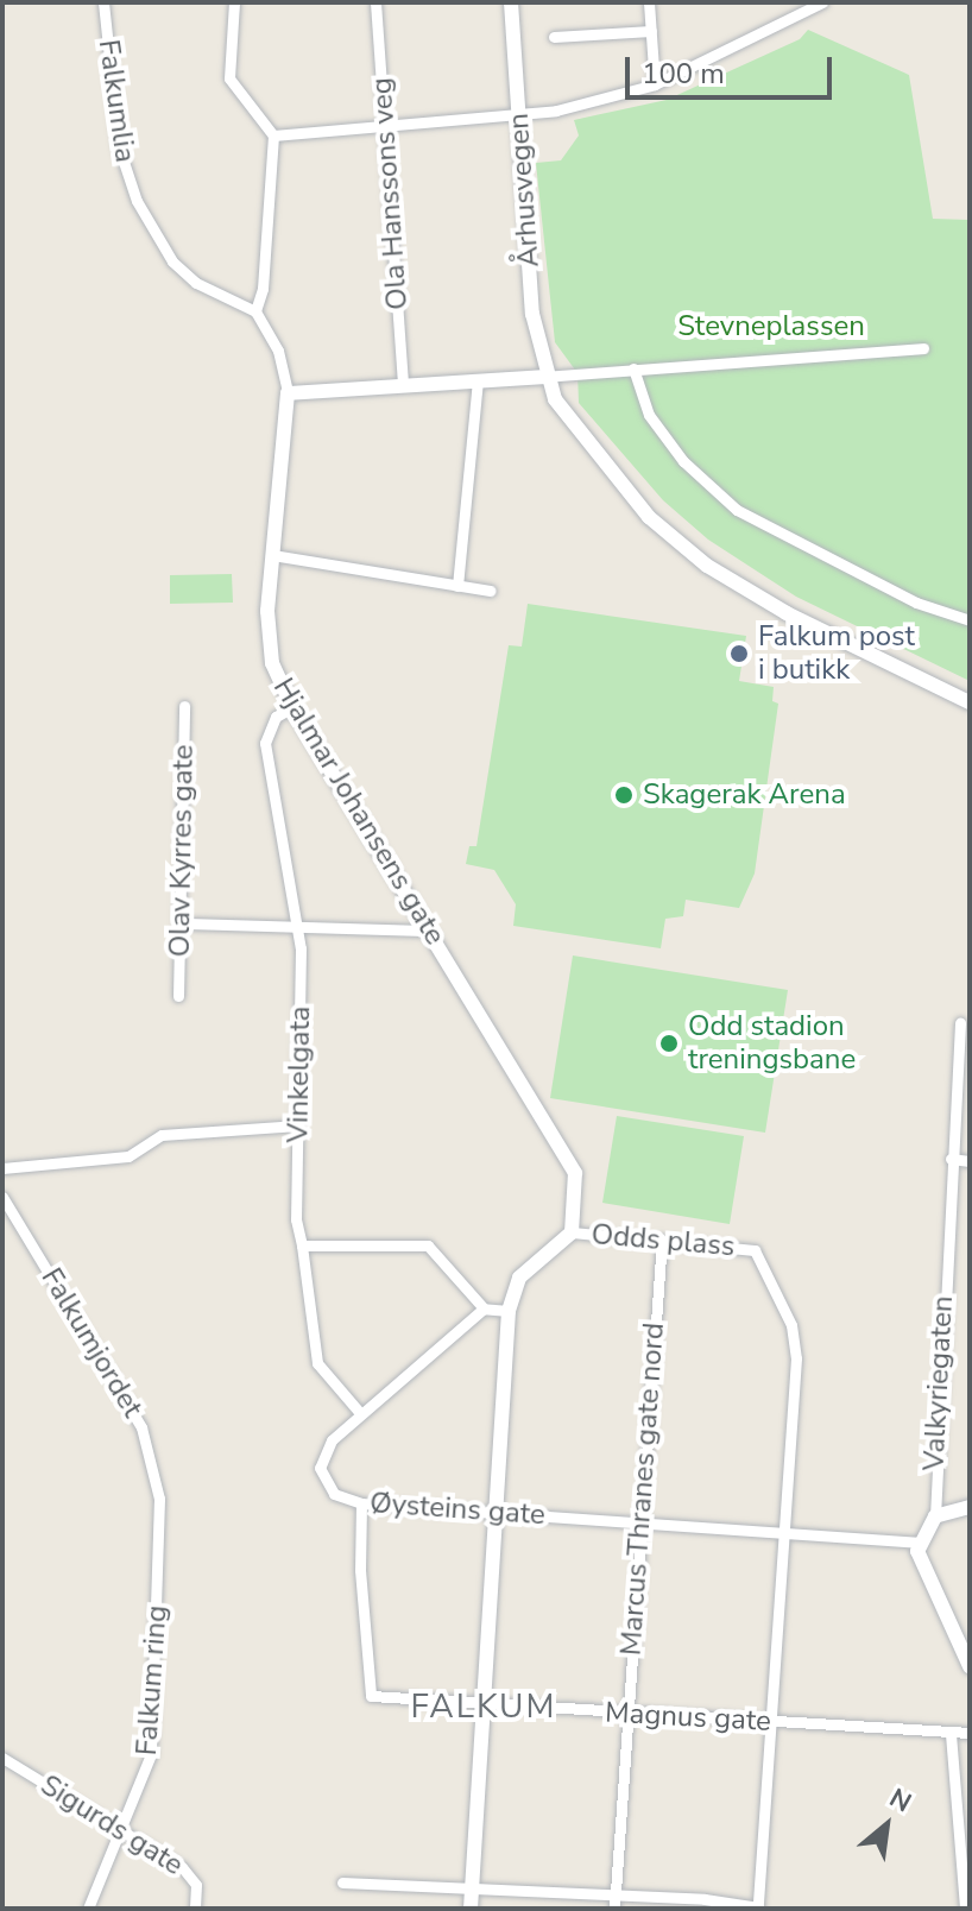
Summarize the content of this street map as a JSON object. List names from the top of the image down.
{
  "streets": {
    "street": [
      "Falkumlia",
      "Århusvegen",
      "Ola Hanssons veg",
      "Hjalmar Johansens gate",
      "Olav Kyrres gate",
      "Vinkelgata",
      "Odds plass",
      "Falkumjordet",
      "Valkyriegaten",
      "Marcus Thranes gate nord",
      "Øysteins gate",
      "Falkum ring",
      "Magnus gate",
      "Sigurds gate"
    ]
  },
  "crossings": [
    ["Falkumlia", "Hjalmar Johansens gate"],
    ["Hjalmar Johansens gate", "Vinkelgata"],
    ["Hjalmar Johansens gate", "Odds plass"],
    ["Vinkelgata", "Øysteins gate"],
    ["Odds plass", "Marcus Thranes gate nord"],
    ["Odds plass", "Øysteins gate"],
    ["Falkumjordet", "Falkum ring"],
    ["Marcus Thranes gate nord", "Øysteins gate"],
    ["Marcus Thranes gate nord", "Magnus gate"],
    ["Øysteins gate", "Magnus gate"],
    ["Falkum ring", "Sigurds gate"]
  ],
  "districts": ["FALKUM"],
  "parks": ["Stevneplassen"],
  "places": ["Falkum post i butikk", "Skagerak Arena", "Odd stadion treningsbane"],
  "scale_bar": "100 m",
  "north": "top right"
}
